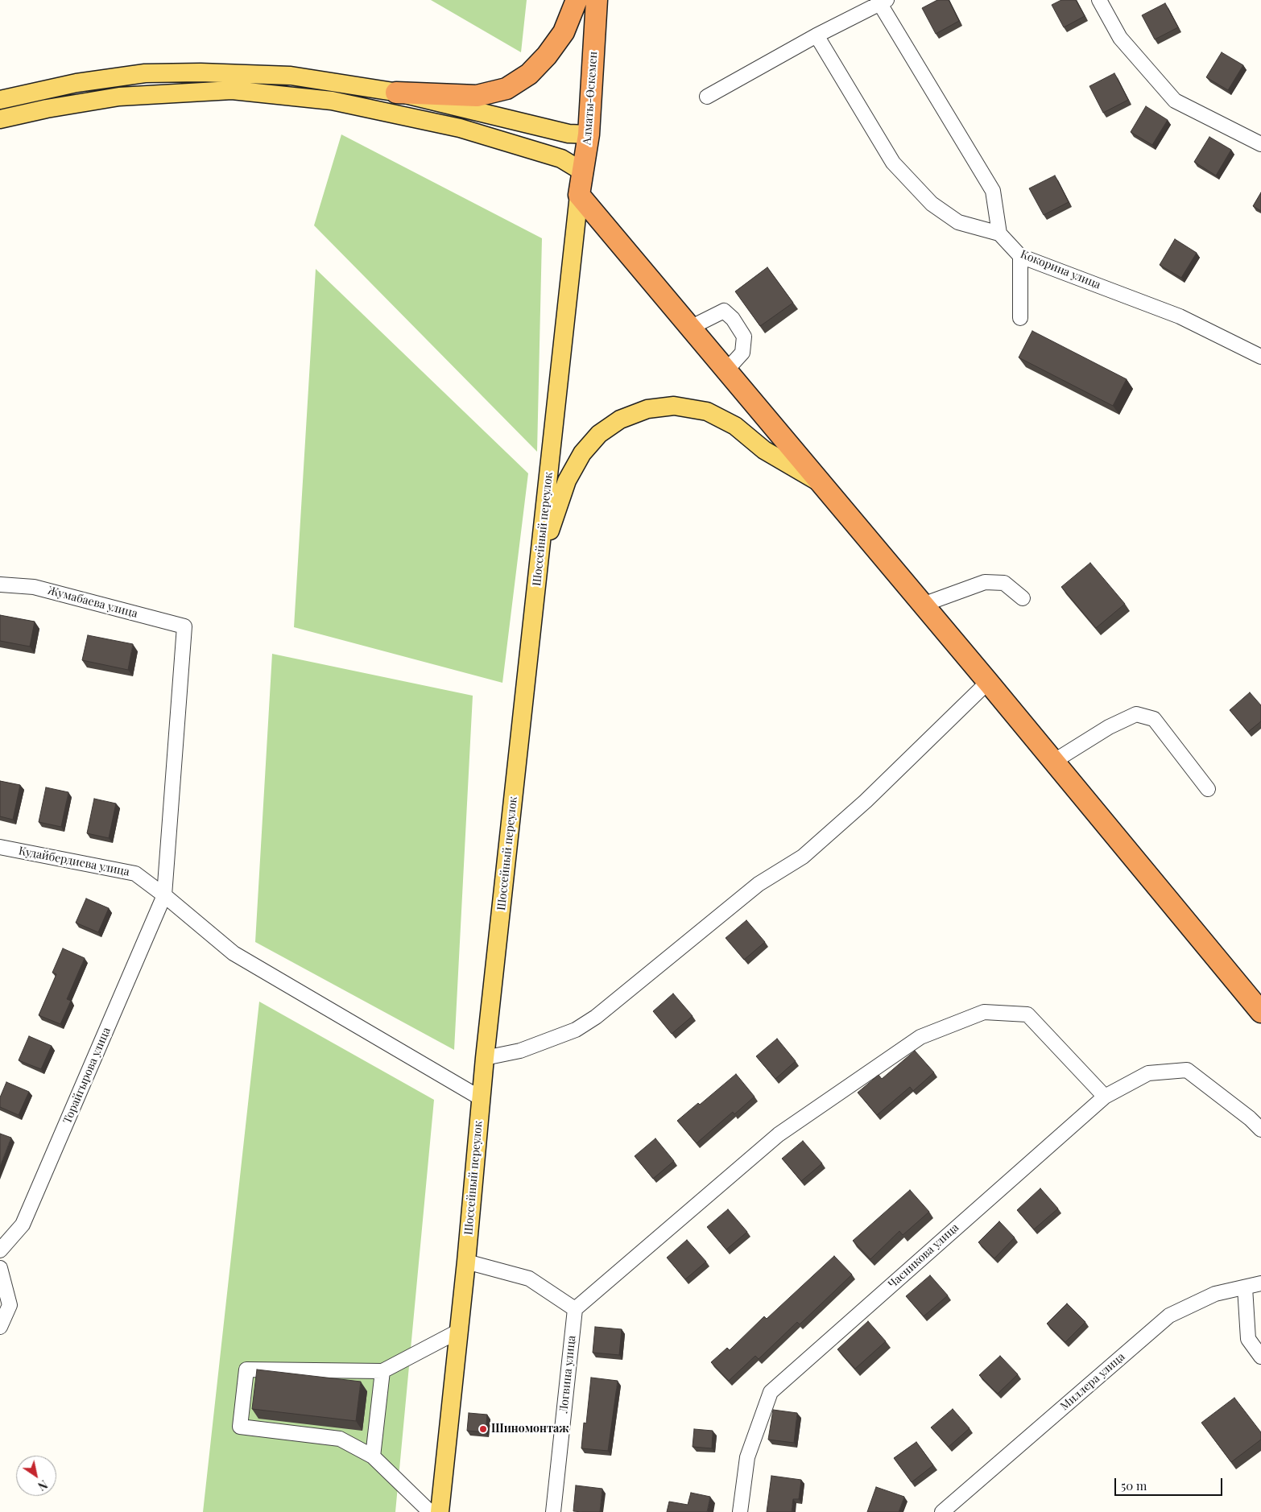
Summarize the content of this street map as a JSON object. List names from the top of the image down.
{
  "streets": {
    "highway": ["Алматы-Өскемен"],
    "main road": ["Шоссейный переулок"],
    "street": [
      "Кокорина улица",
      "Жумабаева улица",
      "Кудайбердиева улица",
      "Торайгырова улица",
      "Часникова улица",
      "Логвина улица",
      "Миллера улица"
    ]
  },
  "crossings": [
    ["Алматы-Өскемен", "Шоссейный переулок"],
    ["Шоссейный переулок", "Кудайбердиева улица"],
    ["Жумабаева улица", "Торайгырова улица"],
    ["Кудайбердиева улица", "Торайгырова улица"]
  ],
  "places": ["Шиномонтаж"],
  "scale_bar": "50 m",
  "north": "bottom right"
}
